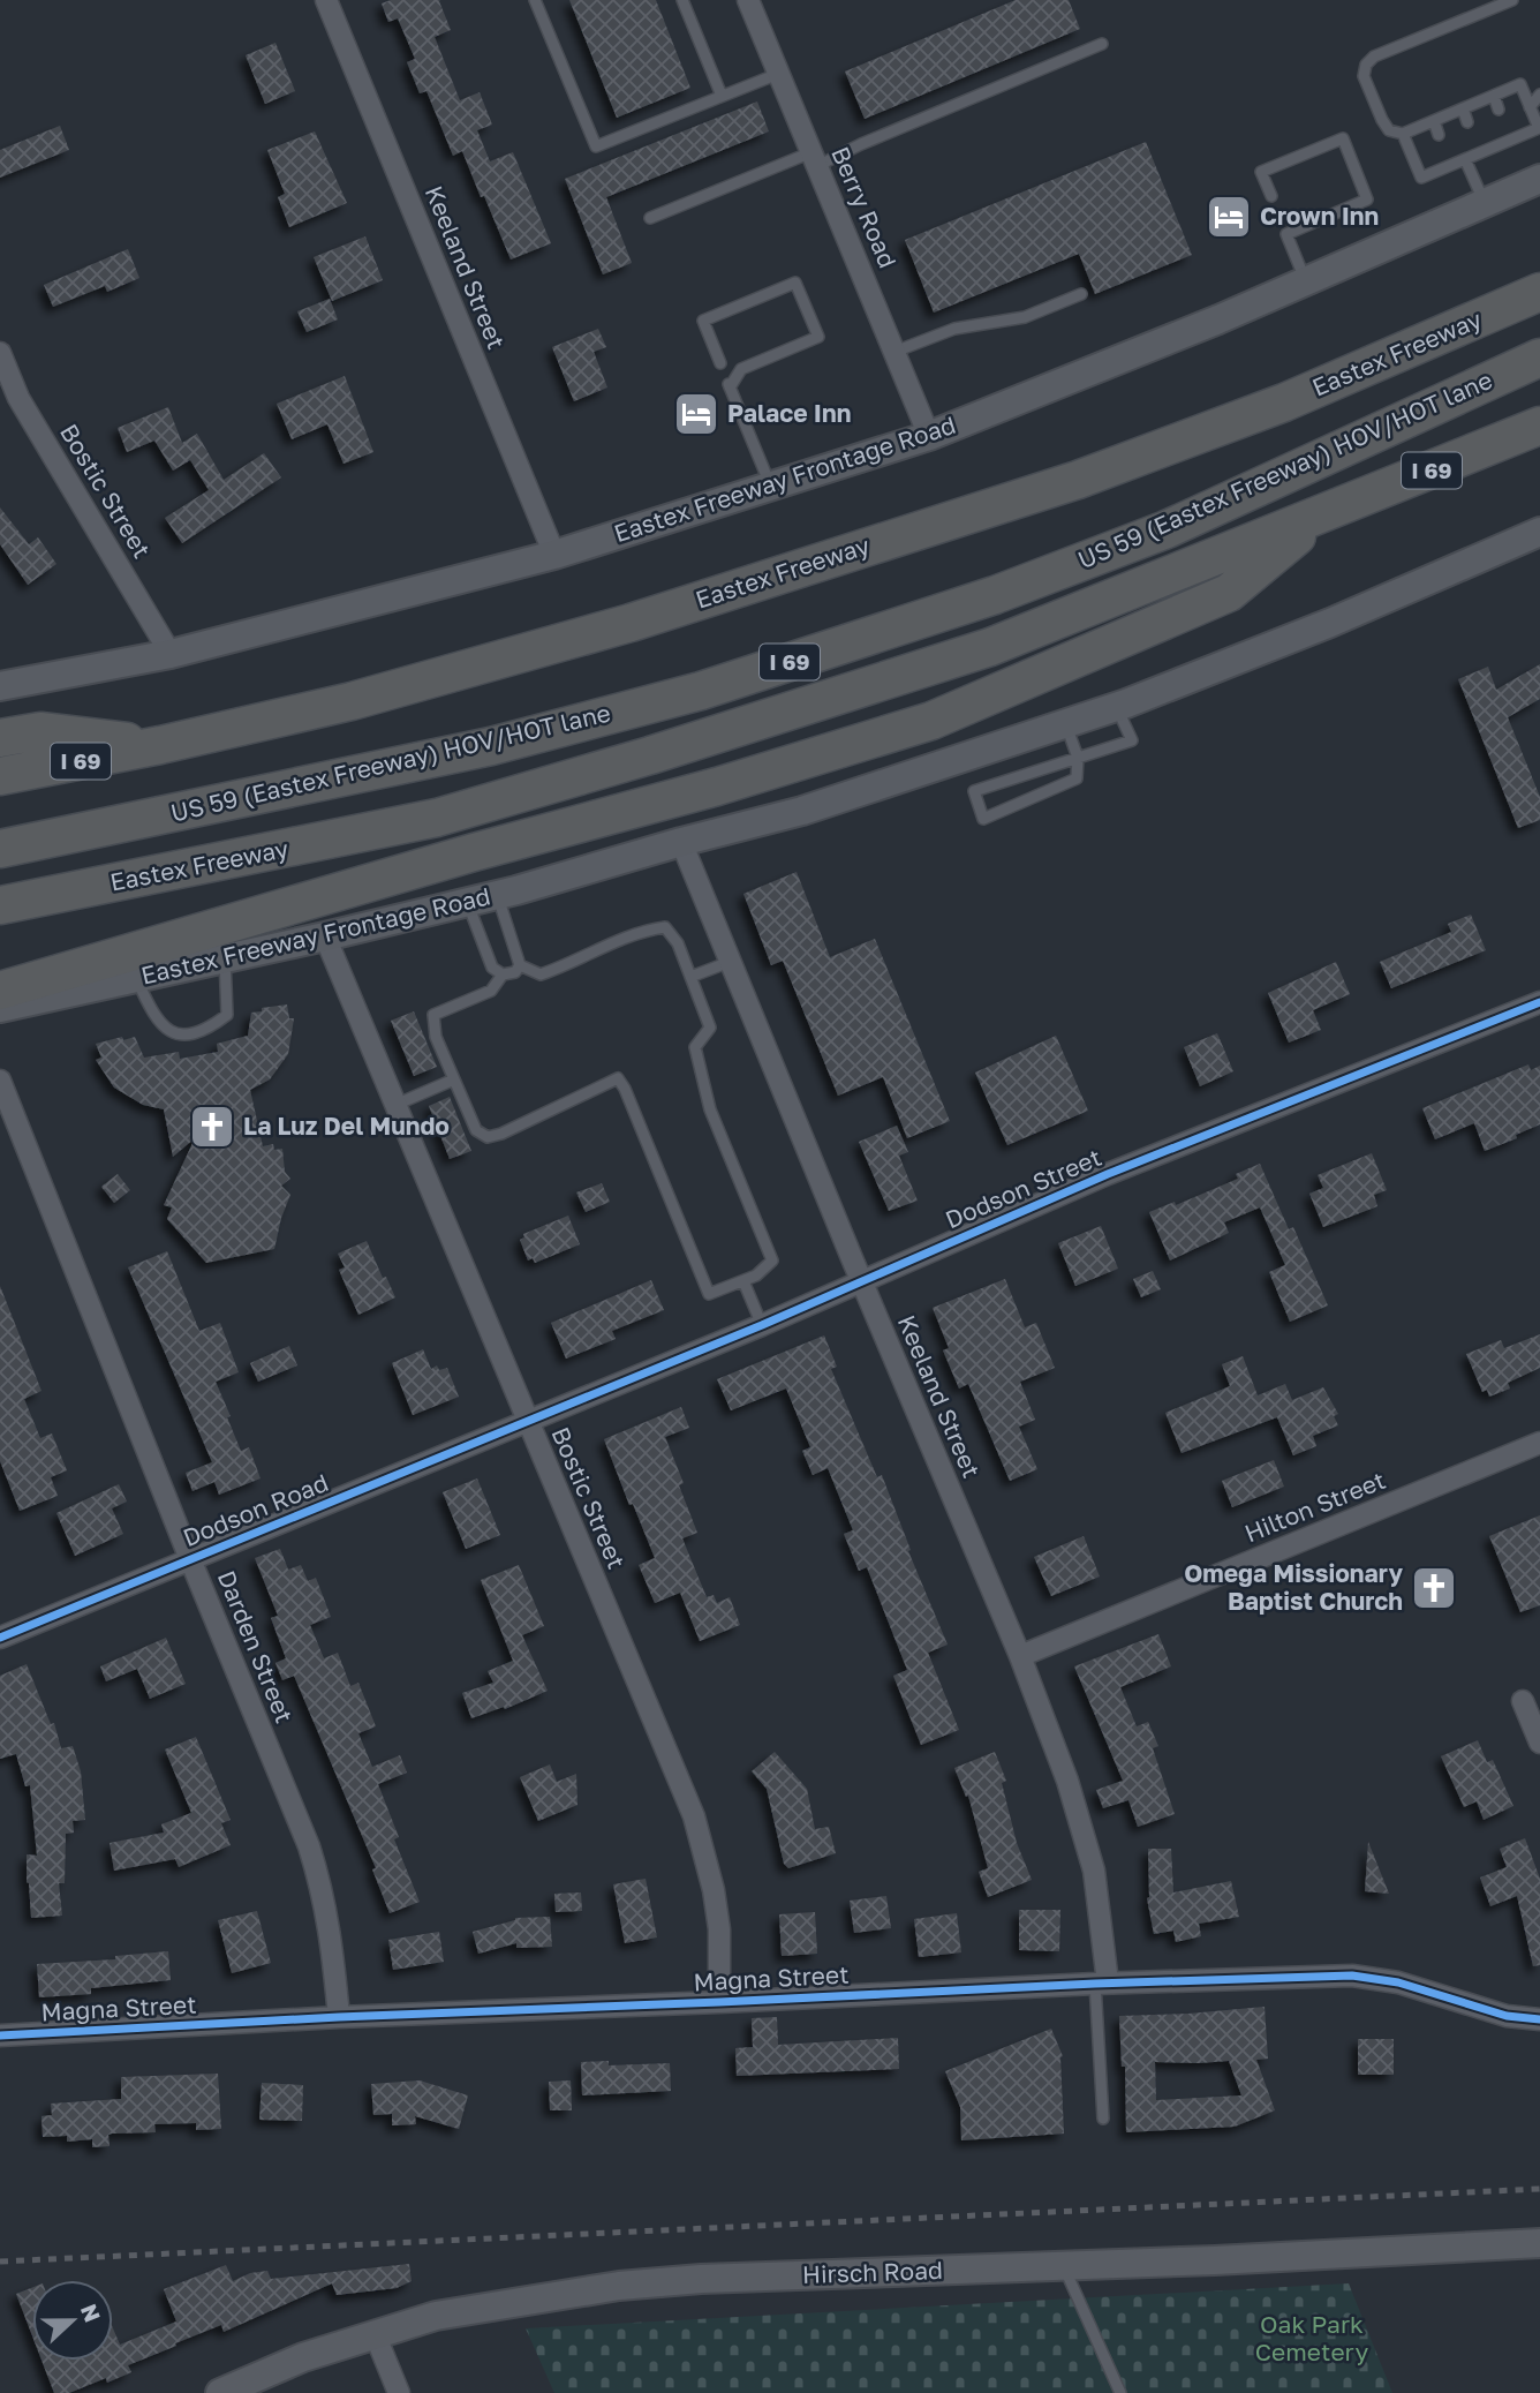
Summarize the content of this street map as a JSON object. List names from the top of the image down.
{
  "streets": {
    "highway": ["Eastex Freeway", "US 59 (Eastex Freeway) HOV/HOT lane", "I 69"],
    "main road": ["Eastex Freeway Frontage Road", "Hirsch Road"],
    "street": [
      "Berry Road",
      "Keeland Street",
      "Bostic Street",
      "Dodson Street",
      "Hilton Street",
      "Dodson Road",
      "Darden Street",
      "Magna Street"
    ]
  },
  "crossings": [
    ["Berry Road", "Eastex Freeway Frontage Road"],
    ["Keeland Street", "Eastex Freeway Frontage Road"],
    ["Keeland Street", "Dodson Street"],
    ["Keeland Street", "Hilton Street"],
    ["Keeland Street", "Magna Street"],
    ["Eastex Freeway Frontage Road", "Bostic Street"],
    ["Bostic Street", "Dodson Street"],
    ["Bostic Street", "Dodson Road"],
    ["Bostic Street", "Magna Street"],
    ["Dodson Street", "Dodson Road"],
    ["Dodson Road", "Darden Street"],
    ["Darden Street", "Magna Street"]
  ],
  "parks": ["Oak Park Cemetery"],
  "places": {
    "hotel": ["Crown Inn", "Palace Inn"],
    "church": ["La Luz Del Mundo", "Omega Missionary Baptist Church"]
  },
  "north": "right"
}
